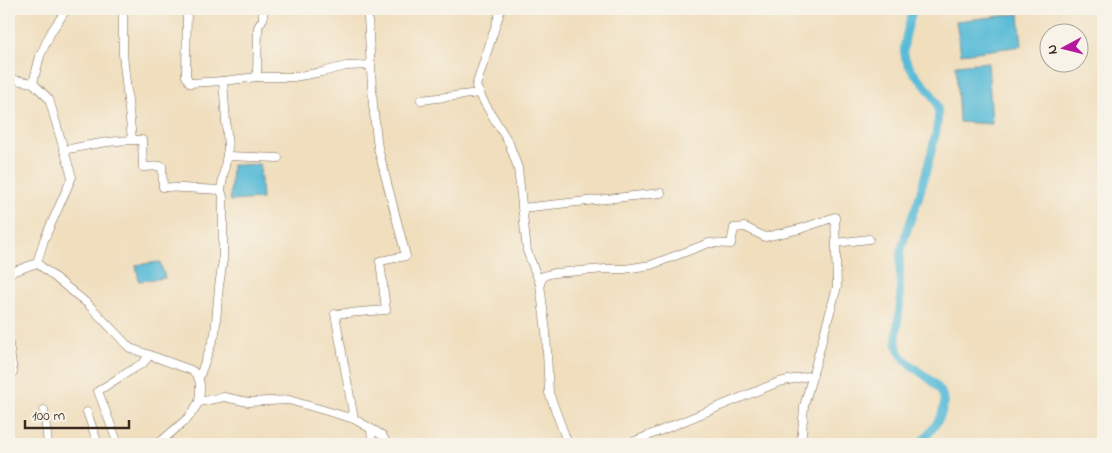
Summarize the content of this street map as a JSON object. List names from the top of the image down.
{
  "scale_bar": "100 m",
  "north": "left"
}
